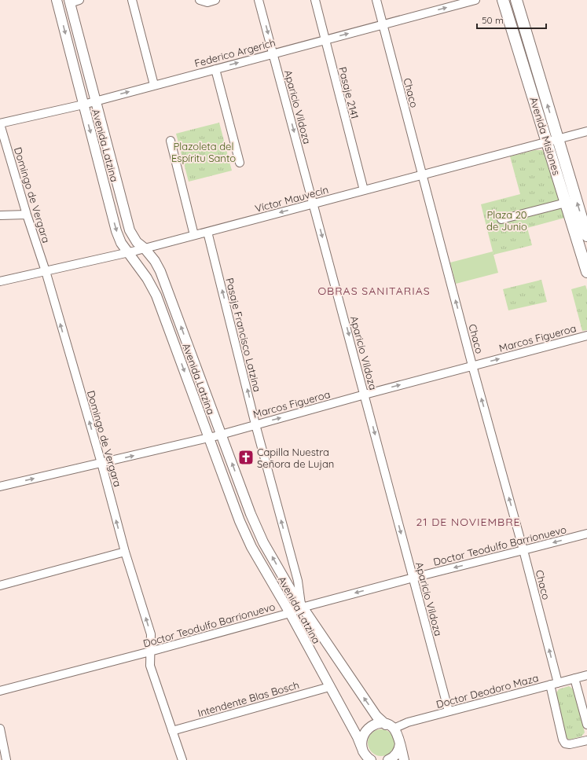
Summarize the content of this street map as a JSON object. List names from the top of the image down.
{
  "streets": {
    "main road": ["Avenida Misiones"],
    "street": [
      "Federico Argerich",
      "Pasaje 2141",
      "Chaco",
      "Aparicio Vildoza",
      "Avenida Latzina",
      "Domingo de Vergara",
      "Víctor Mauvecín",
      "Pasaje Francisco Latzina",
      "Marcos Figueroa",
      "Doctor Teodulfo Barrionuevo",
      "Doctor Deodoro Maza",
      "Intendente Blas Bosch"
    ]
  },
  "crossings": [
    ["Federico Argerich", "Pasaje 2141"],
    ["Federico Argerich", "Chaco"],
    ["Federico Argerich", "Aparicio Vildoza"],
    ["Federico Argerich", "Avenida Latzina"],
    ["Federico Argerich", "Domingo de Vergara"],
    ["Pasaje 2141", "Víctor Mauvecín"],
    ["Chaco", "Víctor Mauvecín"],
    ["Chaco", "Marcos Figueroa"],
    ["Chaco", "Doctor Teodulfo Barrionuevo"],
    ["Chaco", "Doctor Deodoro Maza"],
    ["Aparicio Vildoza", "Víctor Mauvecín"],
    ["Aparicio Vildoza", "Marcos Figueroa"],
    ["Aparicio Vildoza", "Doctor Teodulfo Barrionuevo"],
    ["Aparicio Vildoza", "Doctor Deodoro Maza"],
    ["Avenida Misiones", "Víctor Mauvecín"],
    ["Avenida Latzina", "Víctor Mauvecín"],
    ["Avenida Latzina", "Pasaje Francisco Latzina"],
    ["Avenida Latzina", "Marcos Figueroa"],
    ["Avenida Latzina", "Doctor Teodulfo Barrionuevo"],
    ["Avenida Latzina", "Doctor Deodoro Maza"],
    ["Avenida Latzina", "Intendente Blas Bosch"],
    ["Domingo de Vergara", "Víctor Mauvecín"],
    ["Domingo de Vergara", "Marcos Figueroa"],
    ["Domingo de Vergara", "Doctor Teodulfo Barrionuevo"],
    ["Domingo de Vergara", "Intendente Blas Bosch"],
    ["Víctor Mauvecín", "Pasaje Francisco Latzina"],
    ["Pasaje Francisco Latzina", "Marcos Figueroa"],
    ["Pasaje Francisco Latzina", "Doctor Teodulfo Barrionuevo"]
  ],
  "one_way": [
    "Federico Argerich",
    "Chaco",
    "Aparicio Vildoza",
    "Domingo de Vergara",
    "Pasaje Francisco Latzina",
    "Marcos Figueroa",
    "Doctor Teodulfo Barrionuevo"
  ],
  "districts": ["OBRAS SANITARIAS", "21 DE NOVIEMBRE"],
  "parks": ["Plazoleta del Espíritu Santo", "Plaza 20 de Junio"],
  "places": {
    "church": ["Capilla Nuestra Señora de Lujan"]
  },
  "scale_bar": "50 m"
}
